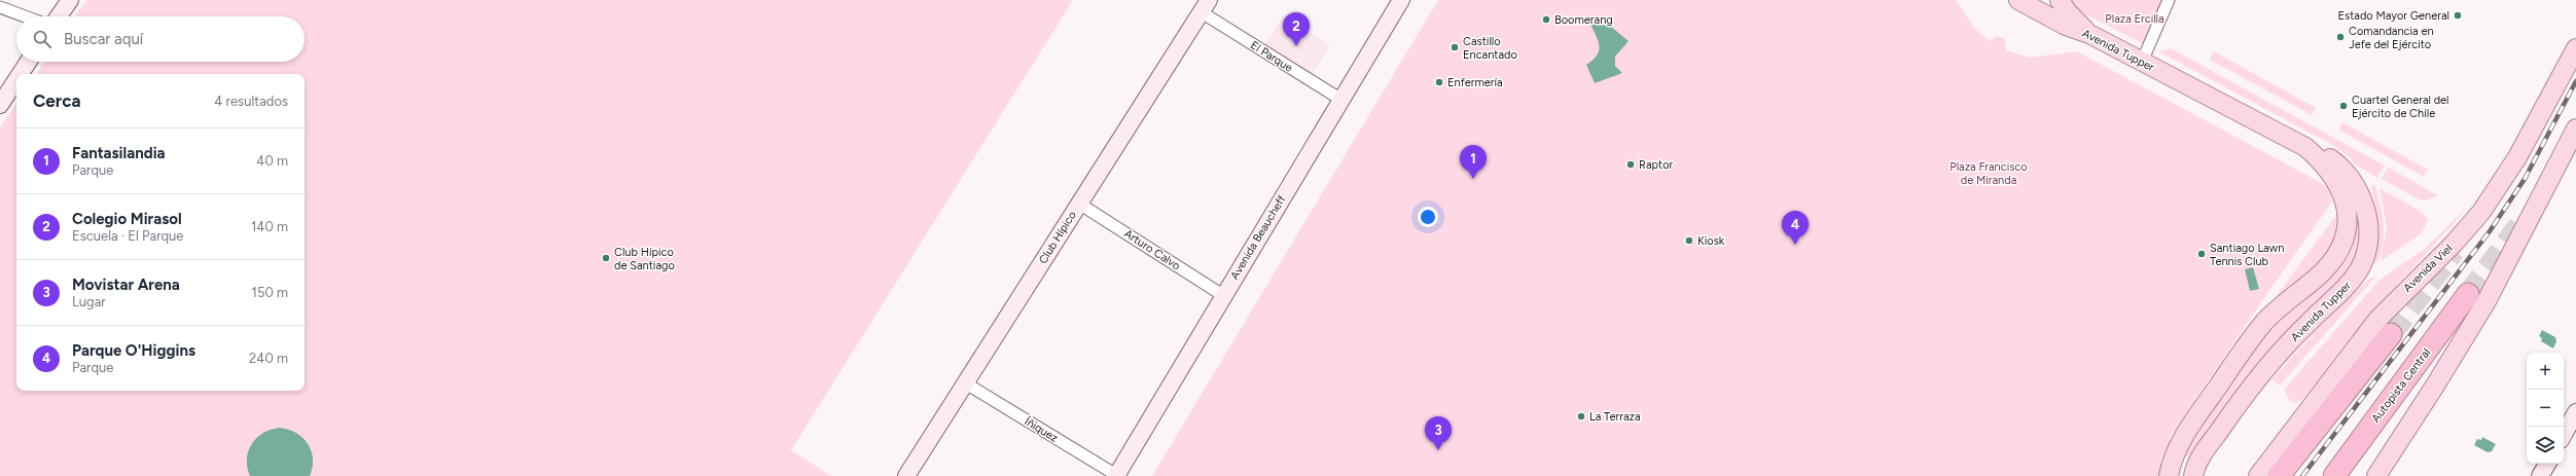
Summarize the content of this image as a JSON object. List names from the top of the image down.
{
  "streets": {
    "highway": ["Autopista Central"],
    "main road": [
      "Avenida Tupper",
      "Club Hípico",
      "Avenida Beaucheff",
      "Avenida Viel"
    ],
    "street": ["El Parque", "Arturo Calvo", "Íñiquez"]
  },
  "crossings": [
    ["El Parque", "Club Hípico"],
    ["El Parque", "Avenida Beaucheff"],
    ["Club Hípico", "Arturo Calvo"],
    ["Club Hípico", "Íñiquez"],
    ["Avenida Beaucheff", "Arturo Calvo"],
    ["Avenida Beaucheff", "Íñiquez"]
  ],
  "parks": ["Plaza Ercilla", "Plaza Francisco de Miranda"],
  "places": [
    "Estado Mayor General",
    "Boomerang",
    "Comandancia en Jefe del Ejército",
    "Castillo Encantado",
    "Enfermería",
    "Cuartel General del Ejército de Chile",
    "Raptor",
    "Kiosk",
    "Santiago Lawn Tennis Club",
    "Club Hípico de Santiago",
    "La Terraza"
  ],
  "page": {
    "pins": [
      "2",
      "1",
      "4",
      "3"
    ],
    "search": "Buscar aquí",
    "heading": ["Cerca", "4 resultados"],
    "list": [
      {
        "mark": "1",
        "name": "Fantasilandia",
        "note": "Parque",
        "value": "40 m"
      },
      {
        "mark": "2",
        "name": "Colegio Mirasol",
        "note": "Escuela · El Parque",
        "value": "140 m"
      },
      {
        "mark": "3",
        "name": "Movistar Arena",
        "note": "Lugar",
        "value": "150 m"
      },
      {
        "mark": "4",
        "name": "Parque O'Higgins",
        "note": "Parque",
        "value": "240 m"
      }
    ],
    "map_buttons": ["+", "−"]
  }
}
